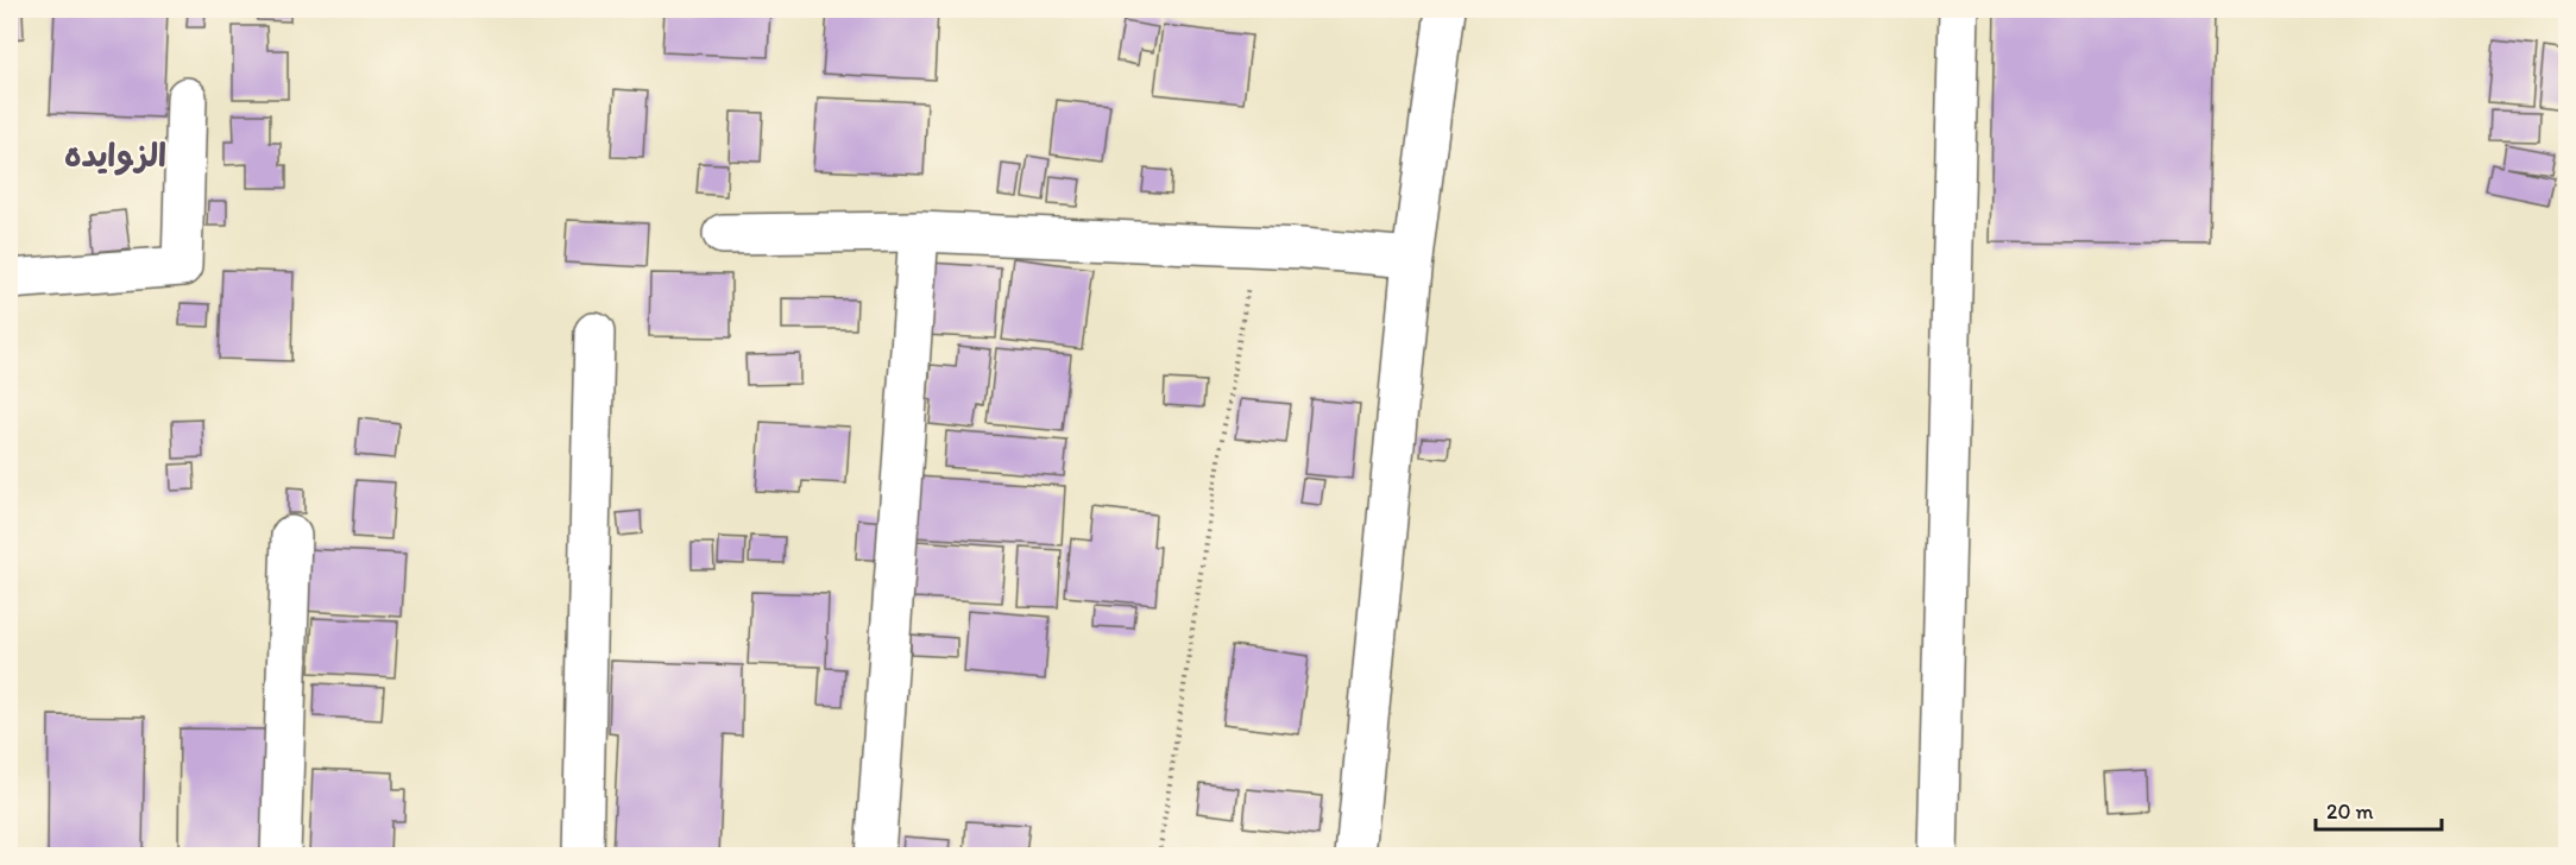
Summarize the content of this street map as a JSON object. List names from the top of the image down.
{
  "districts": ["الزوايده"],
  "scale_bar": "20 m"
}
